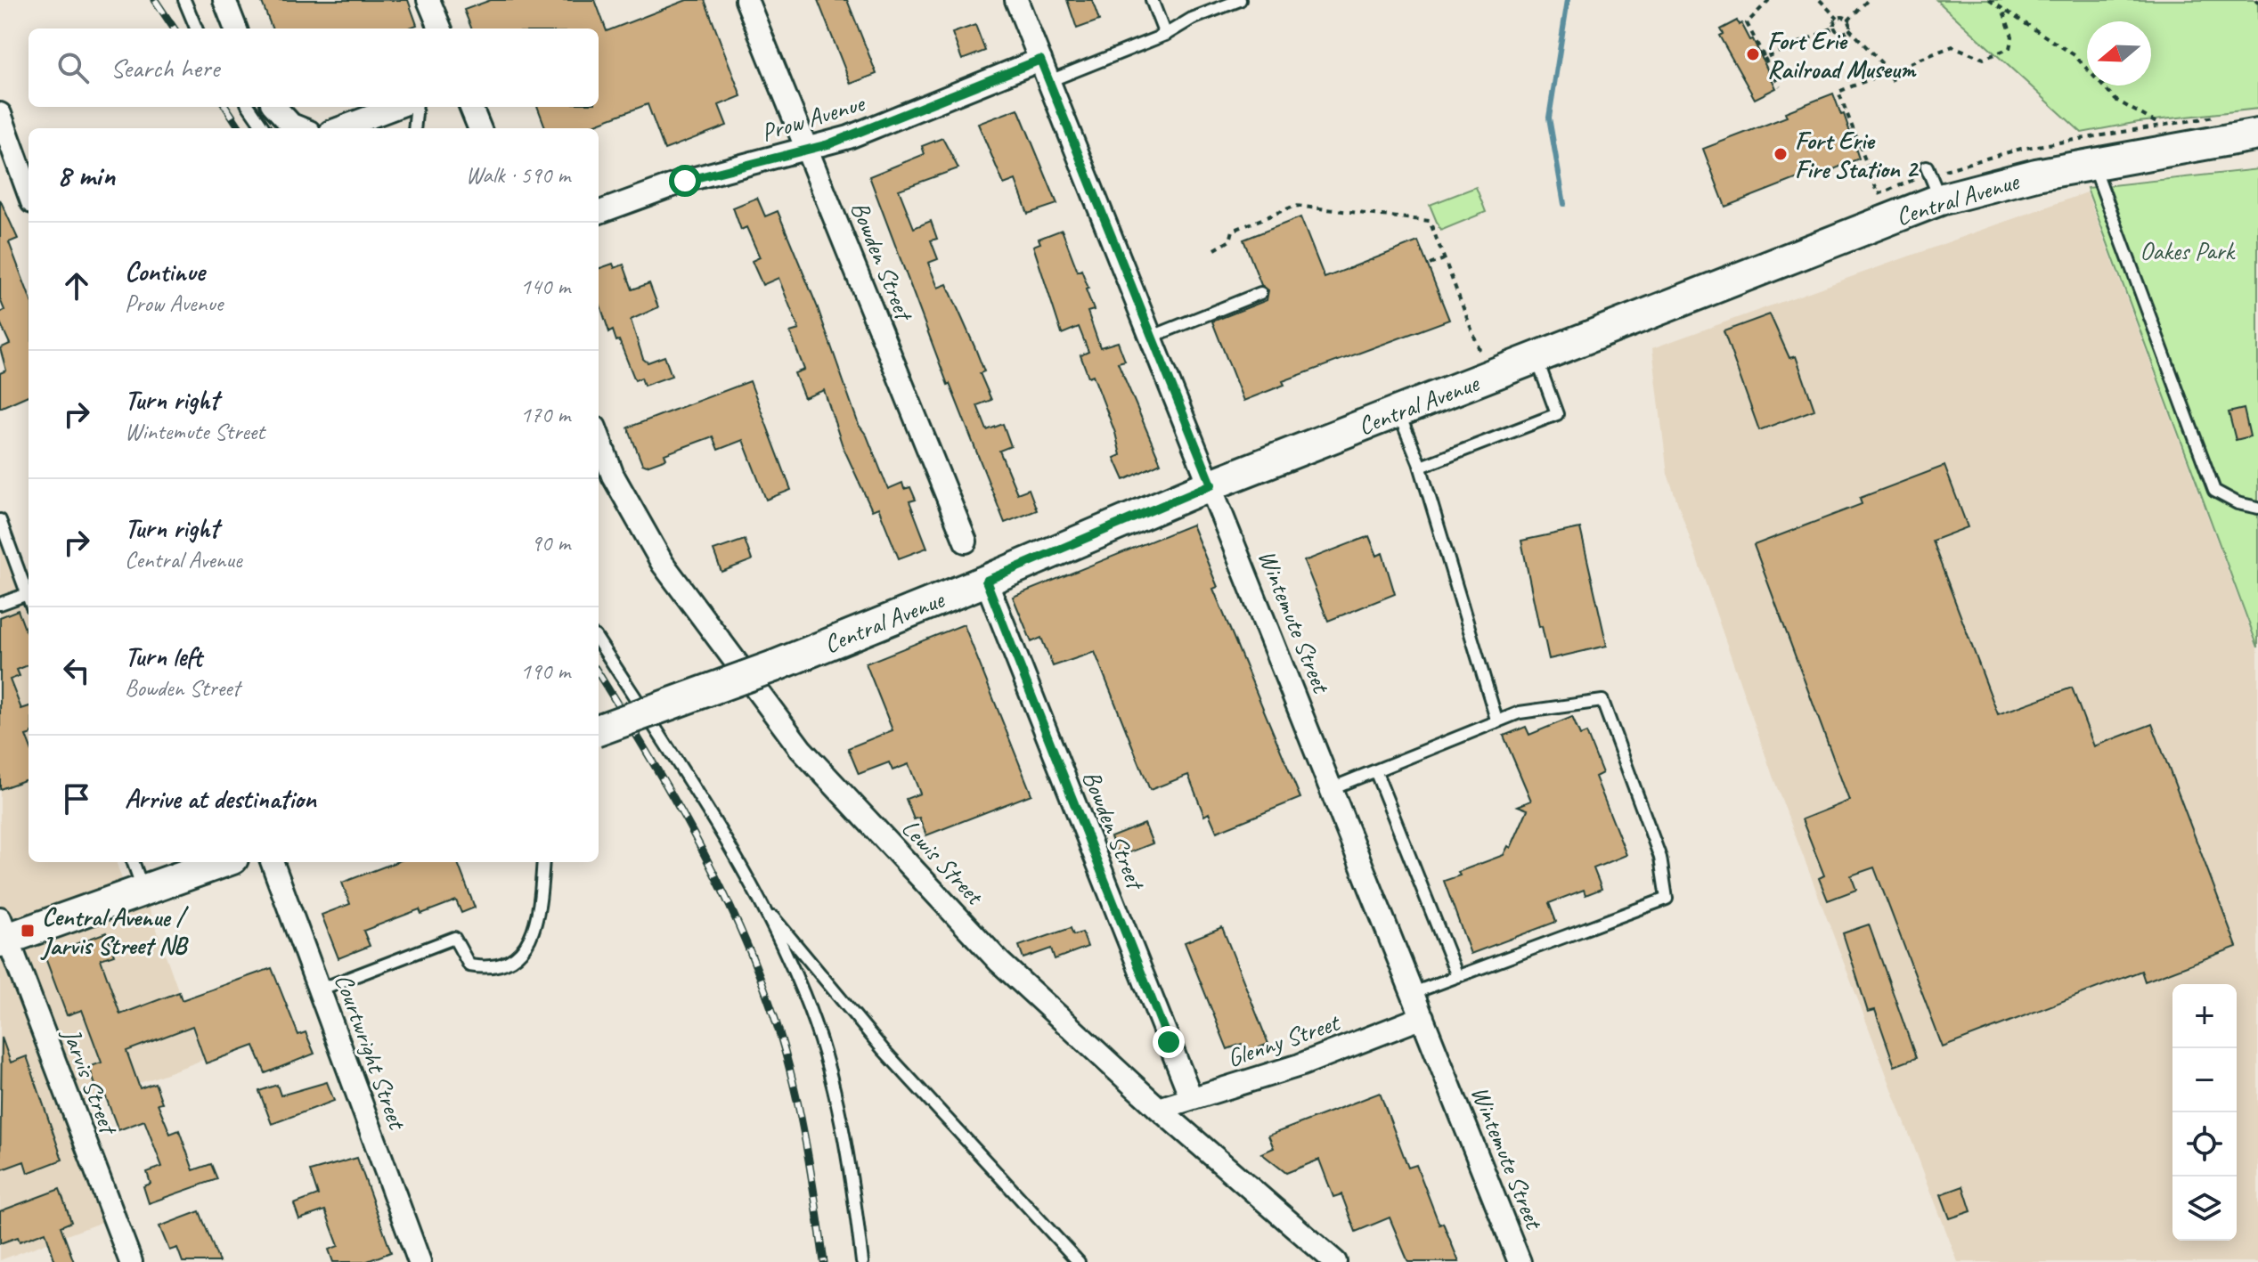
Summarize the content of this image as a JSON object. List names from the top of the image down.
{
  "streets": {
    "main road": ["Central Avenue"],
    "street": [
      "Prow Avenue",
      "Bowden Street",
      "Wintemute Street",
      "Lewis Street",
      "Glenny Street",
      "Courtwright Street",
      "Jarvis Street"
    ]
  },
  "crossings": [
    ["Prow Avenue", "Bowden Street"],
    ["Prow Avenue", "Wintemute Street"],
    ["Central Avenue", "Bowden Street"],
    ["Central Avenue", "Wintemute Street"],
    ["Bowden Street", "Glenny Street"],
    ["Wintemute Street", "Glenny Street"],
    ["Lewis Street", "Glenny Street"]
  ],
  "parks": ["Oakes Park"],
  "places": {
    "other": ["Fort Erie Railroad Museum", "Fort Erie Fire Station 2"],
    "transit": ["Central Avenue / Jarvis Street NB"]
  },
  "north": "left",
  "page": {
    "search": "Search here",
    "heading": ["8 min", "Walk · 590 m"],
    "list": [
      ["Continue", "Prow Avenue", "140 m"],
      ["Turn right", "Wintemute Street", "170 m"],
      ["Turn right", "Central Avenue", "90 m"],
      ["Turn left", "Bowden Street", "190 m"],
      "Arrive at destination"
    ],
    "map_buttons": ["+", "−"]
  }
}
